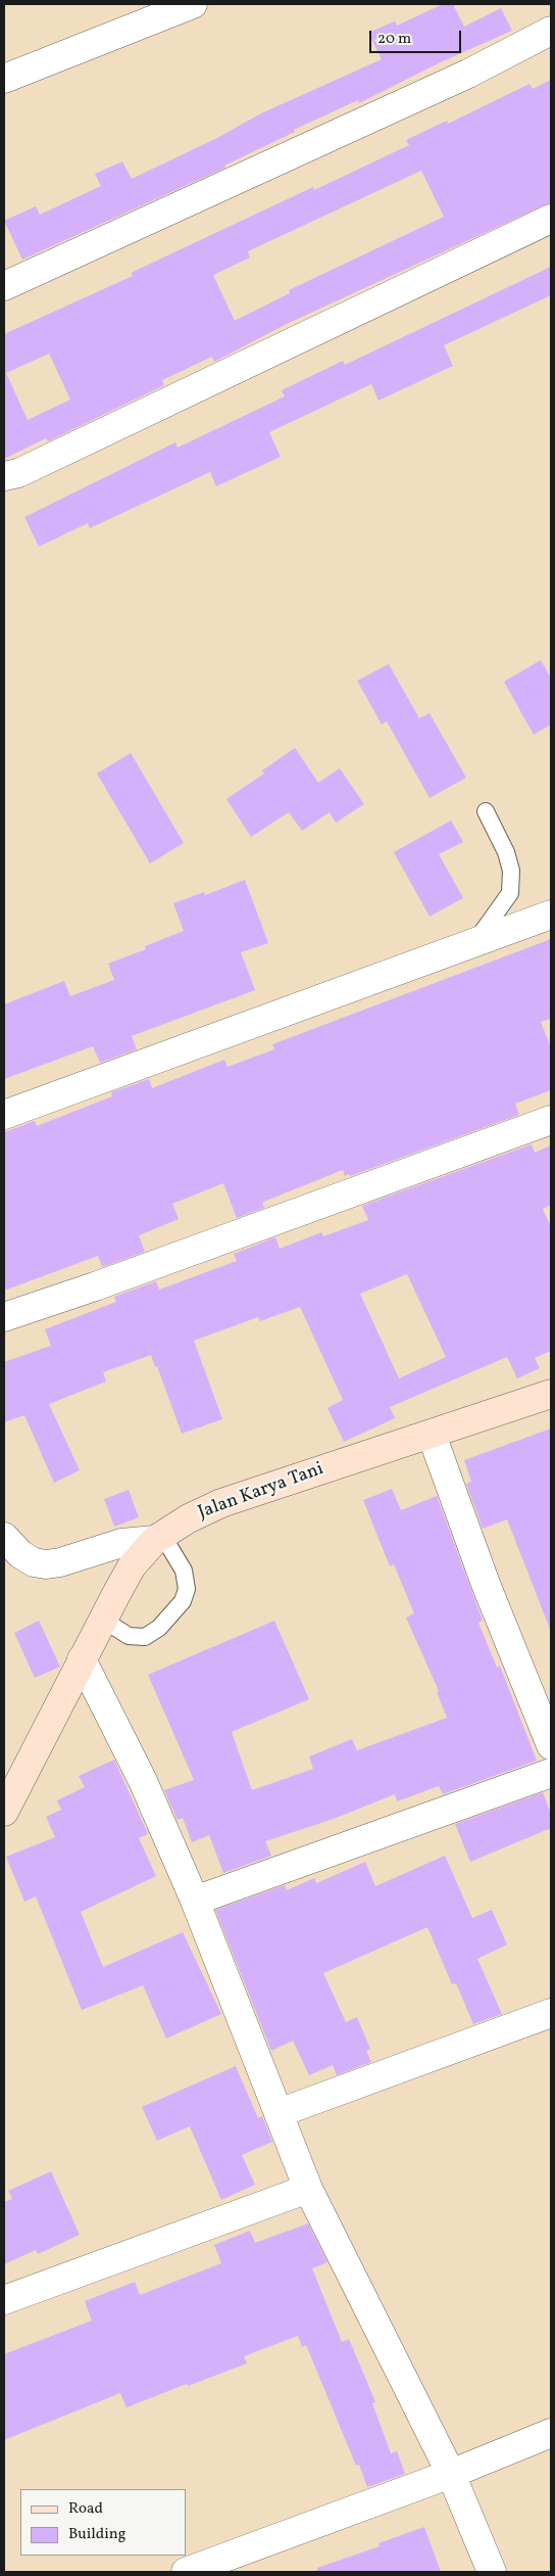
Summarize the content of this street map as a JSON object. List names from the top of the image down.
{
  "streets": {
    "street": ["Jalan Karya Tani"]
  },
  "legend": ["Road", "Building"],
  "scale_bar": "20 m"
}
